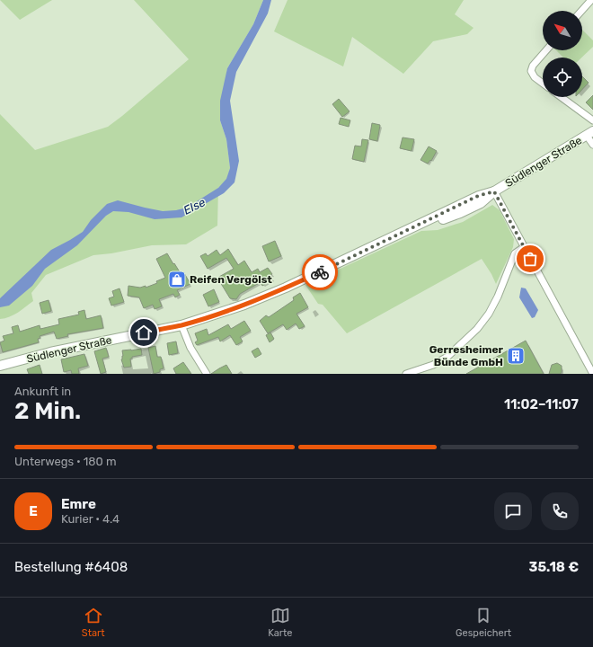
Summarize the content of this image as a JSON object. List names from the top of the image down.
{
  "streets": {
    "main road": ["Südlenger Straße"]
  },
  "water": ["Else"],
  "places": {
    "shop": ["Reifen Vergölst"],
    "building": ["Gerresheimer Bünde GmbH"]
  },
  "north": "top left",
  "page": {
    "heading": ["2 Min.", "Ankunft in", "11:02–11:07"],
    "panel": [
      "Emre",
      "Kurier · 4.4",
      "Bestellung #6408",
      "35.18 €"
    ],
    "bar": "Unterwegs · 180 m",
    "round": "E",
    "tabs": ["Start", "Karte", "Gespeichert"]
  }
}
